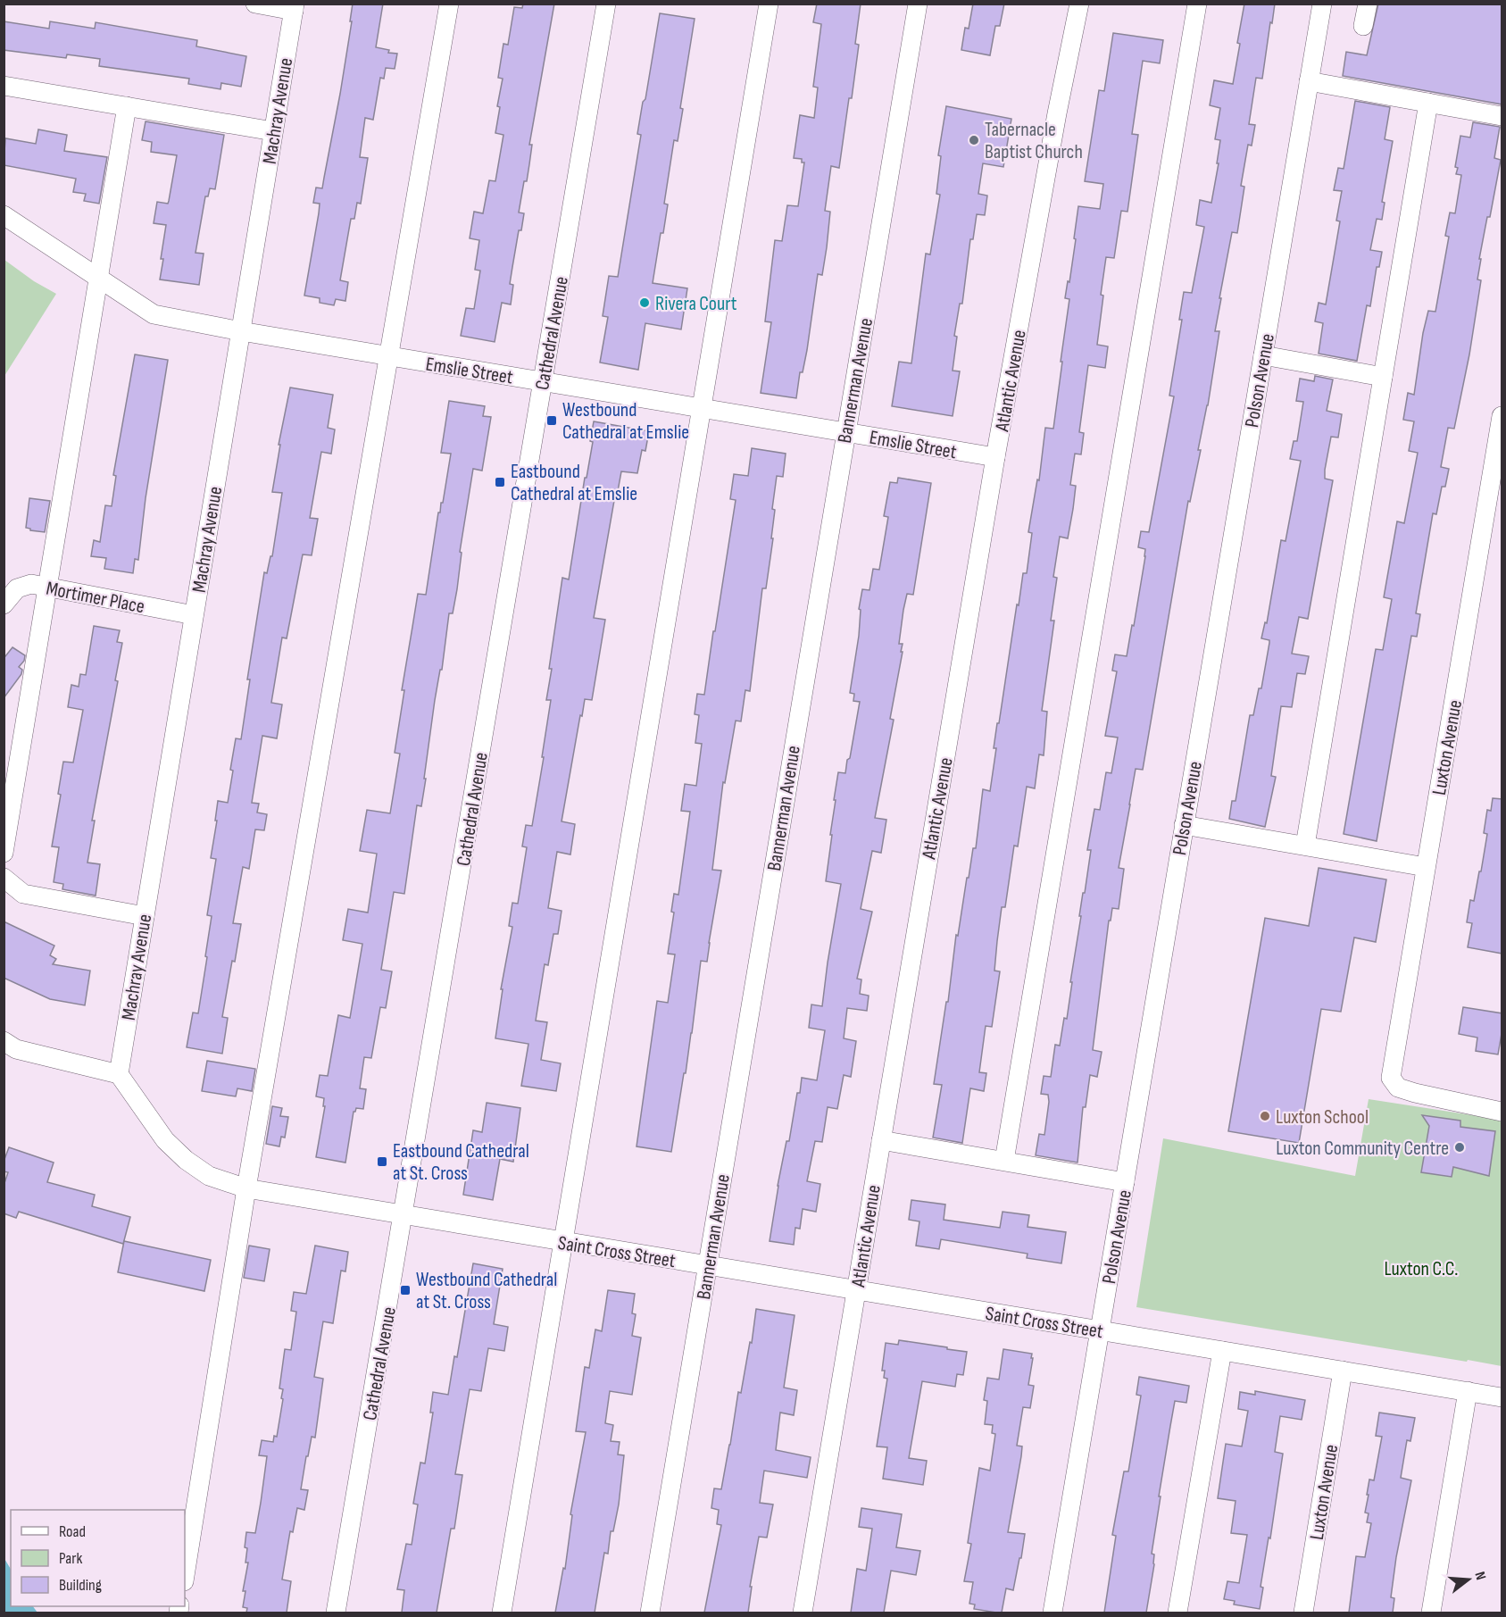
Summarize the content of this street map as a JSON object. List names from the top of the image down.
{
  "streets": {
    "street": [
      "Machray Avenue",
      "Cathedral Avenue",
      "Emslie Street",
      "Bannerman Avenue",
      "Atlantic Avenue",
      "Polson Avenue",
      "Mortimer Place",
      "Luxton Avenue",
      "Saint Cross Street"
    ]
  },
  "crossings": [
    ["Machray Avenue", "Emslie Street"],
    ["Machray Avenue", "Mortimer Place"],
    ["Machray Avenue", "Saint Cross Street"],
    ["Cathedral Avenue", "Emslie Street"],
    ["Cathedral Avenue", "Saint Cross Street"],
    ["Emslie Street", "Bannerman Avenue"],
    ["Emslie Street", "Atlantic Avenue"],
    ["Bannerman Avenue", "Saint Cross Street"],
    ["Atlantic Avenue", "Saint Cross Street"],
    ["Polson Avenue", "Saint Cross Street"],
    ["Luxton Avenue", "Saint Cross Street"]
  ],
  "parks": ["Luxton C.C."],
  "places": {
    "other": [
      "Tabernacle Baptist Church",
      "Rivera Court",
      "Luxton School",
      "Luxton Community Centre"
    ],
    "transit": [
      "Westbound Cathedral at Emslie",
      "Eastbound Cathedral at Emslie",
      "Eastbound Cathedral at St. Cross",
      "Westbound Cathedral at St. Cross"
    ]
  },
  "legend": ["Road", "Park", "Building"],
  "north": "right"
}
